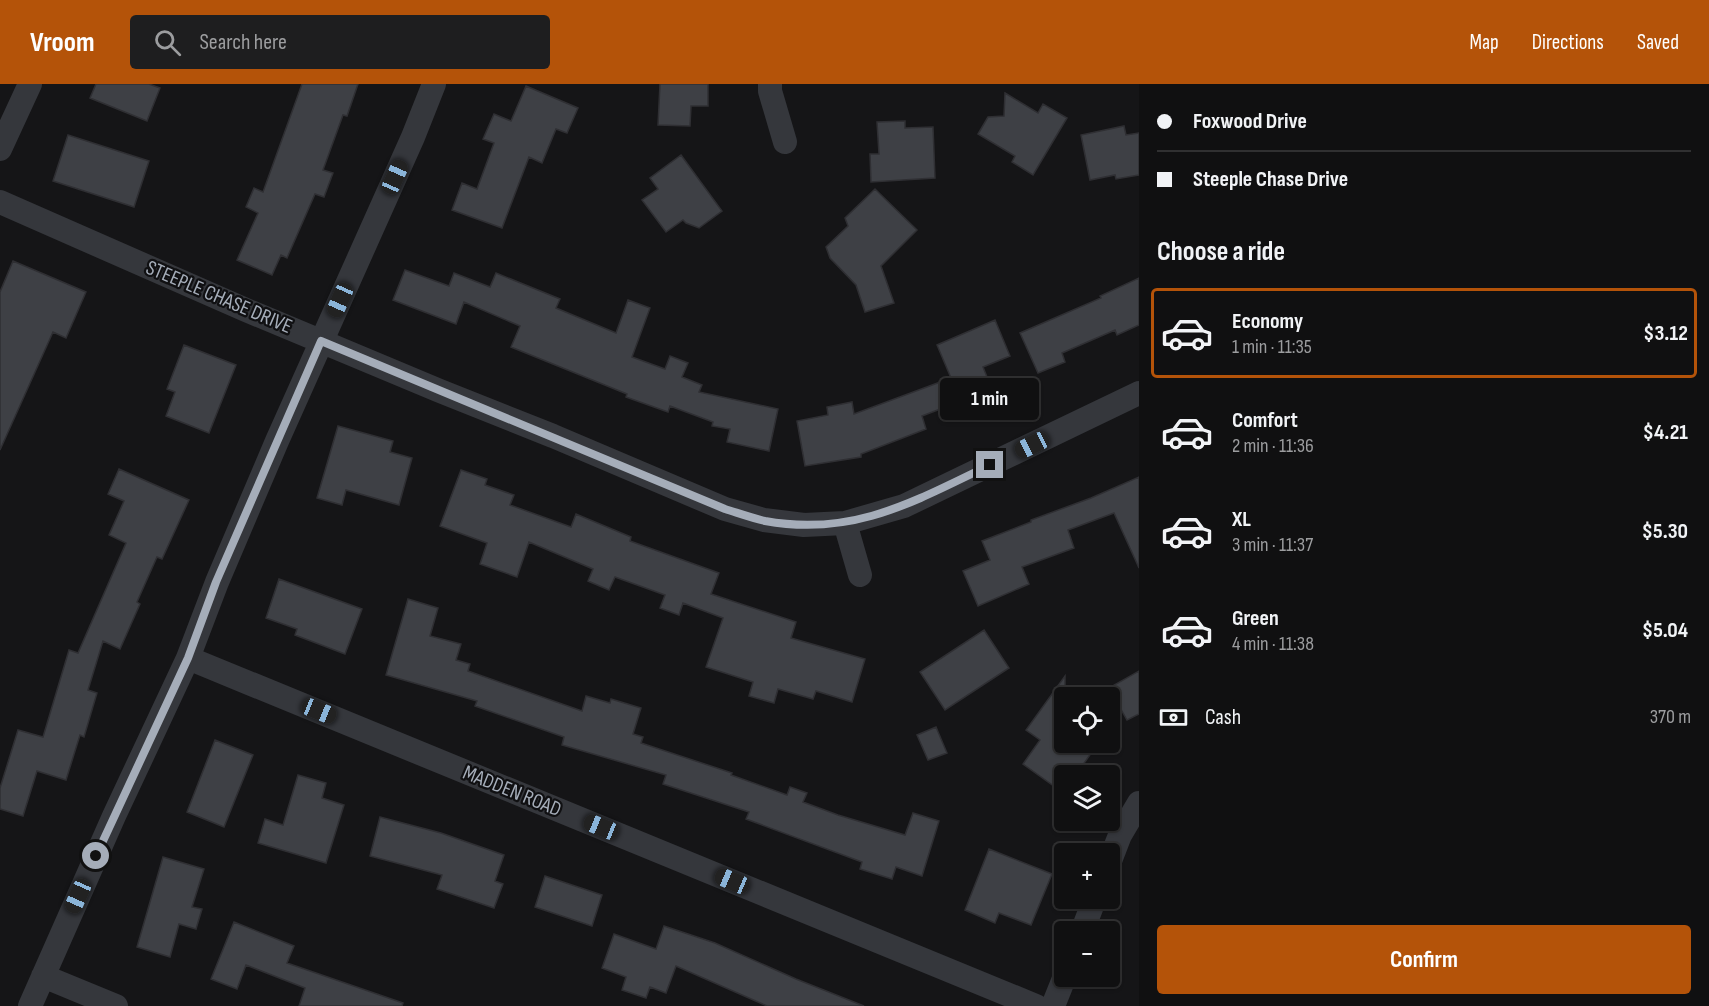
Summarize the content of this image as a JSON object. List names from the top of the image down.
{
  "streets": {
    "street": ["STEEPLE CHASE DRIVE", "MADDEN ROAD"]
  },
  "page": {
    "header": "Vroom",
    "search": "Search here",
    "nav": ["Map", "Directions", "Saved"],
    "banner": ["Foxwood Drive", "Steeple Chase Drive"],
    "heading": "Choose a ride",
    "list": [
      {
        "name": "Economy",
        "note": "1 min · 11:35",
        "value": "$3.12"
      },
      {
        "name": "Comfort",
        "note": "2 min · 11:36",
        "value": "$4.21"
      },
      {
        "name": "XL",
        "note": "3 min · 11:37",
        "value": "$5.30"
      },
      {
        "name": "Green",
        "note": "4 min · 11:38",
        "value": "$5.04"
      }
    ],
    "bubble": "1 min",
    "pay": ["Cash", "370 m"],
    "map_buttons": ["+", "−"],
    "buttons": "Confirm"
  }
}
